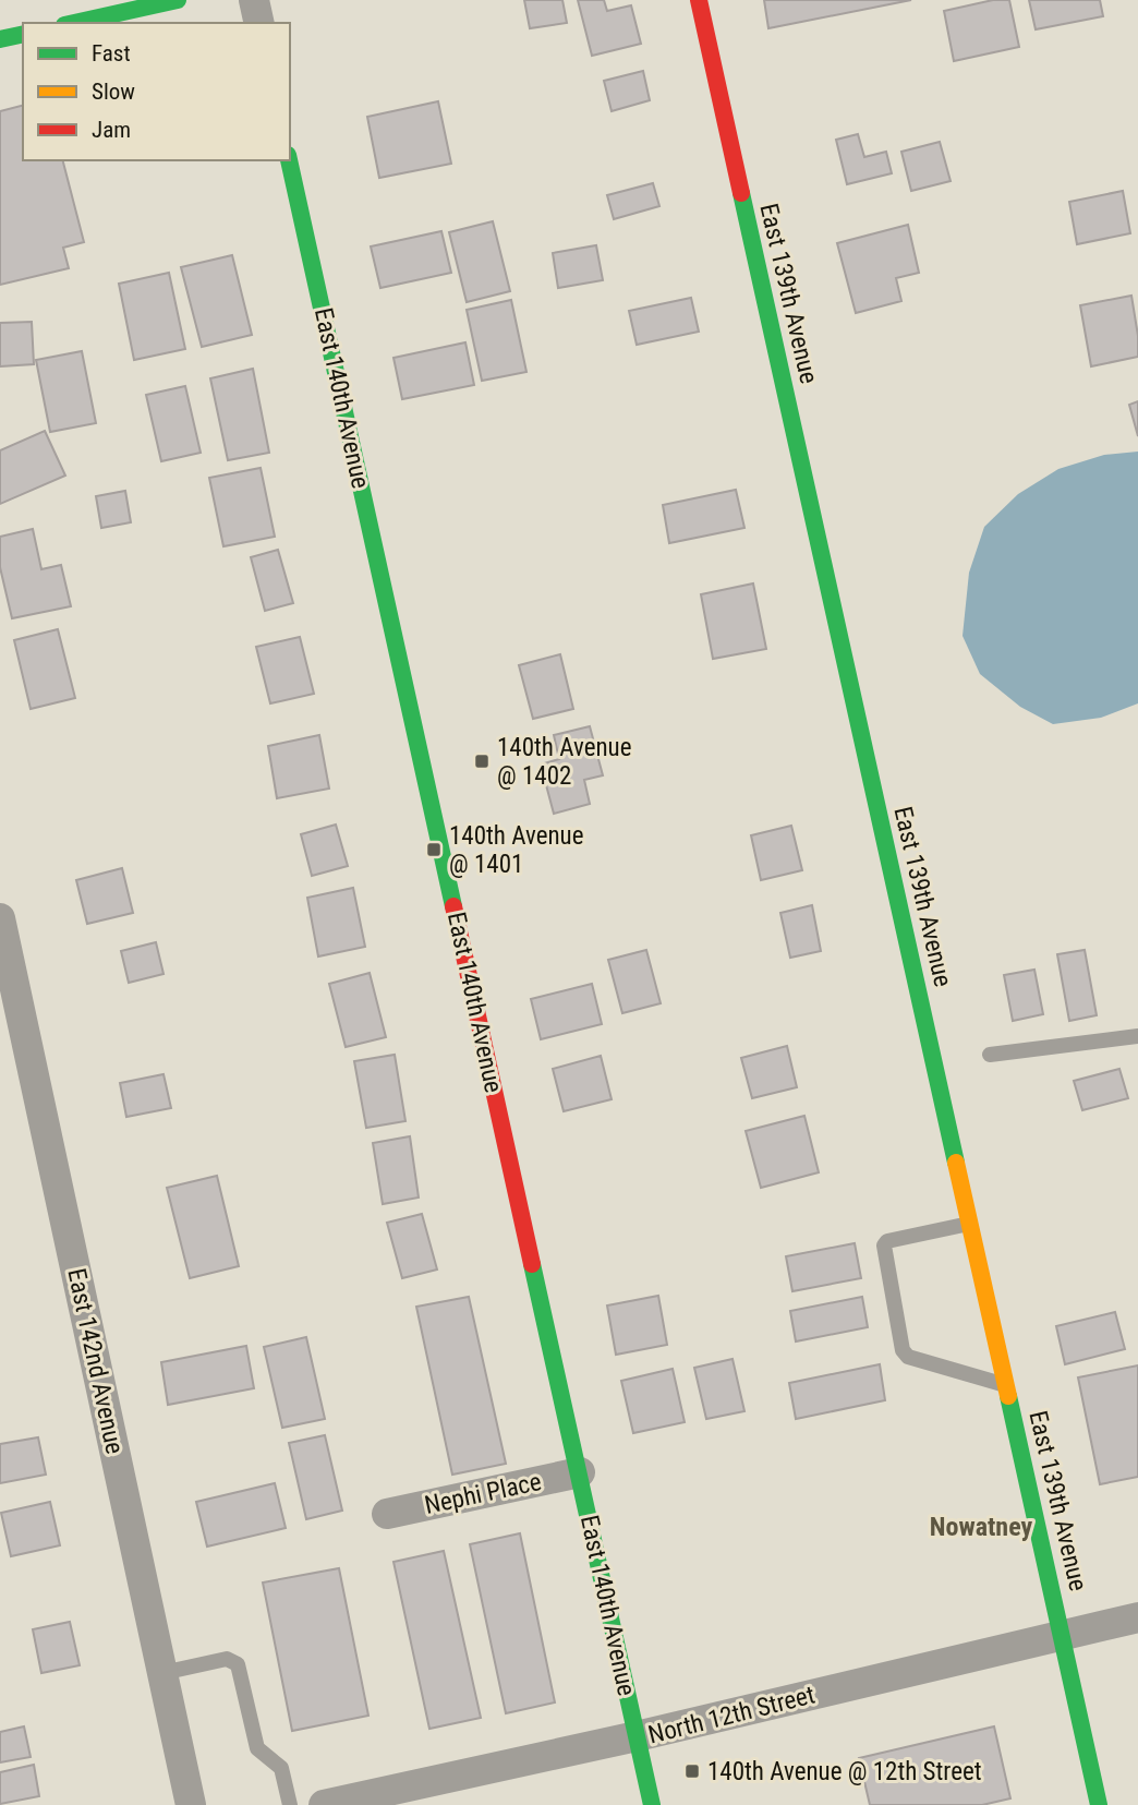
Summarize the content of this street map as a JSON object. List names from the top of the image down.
{
  "streets": {
    "street": [
      "East 139th Avenue",
      "East 140th Avenue",
      "East 142nd Avenue",
      "Nephi Place",
      "North 12th Street"
    ]
  },
  "crossings": [
    ["East 139th Avenue", "North 12th Street"],
    ["East 140th Avenue", "Nephi Place"],
    ["East 140th Avenue", "North 12th Street"]
  ],
  "districts": ["Nowatney"],
  "places": {
    "transit": ["140th Avenue @ 1402", "140th Avenue @ 1401", "140th Avenue @ 12th Street"]
  },
  "legend": ["Fast", "Slow", "Jam"]
}
